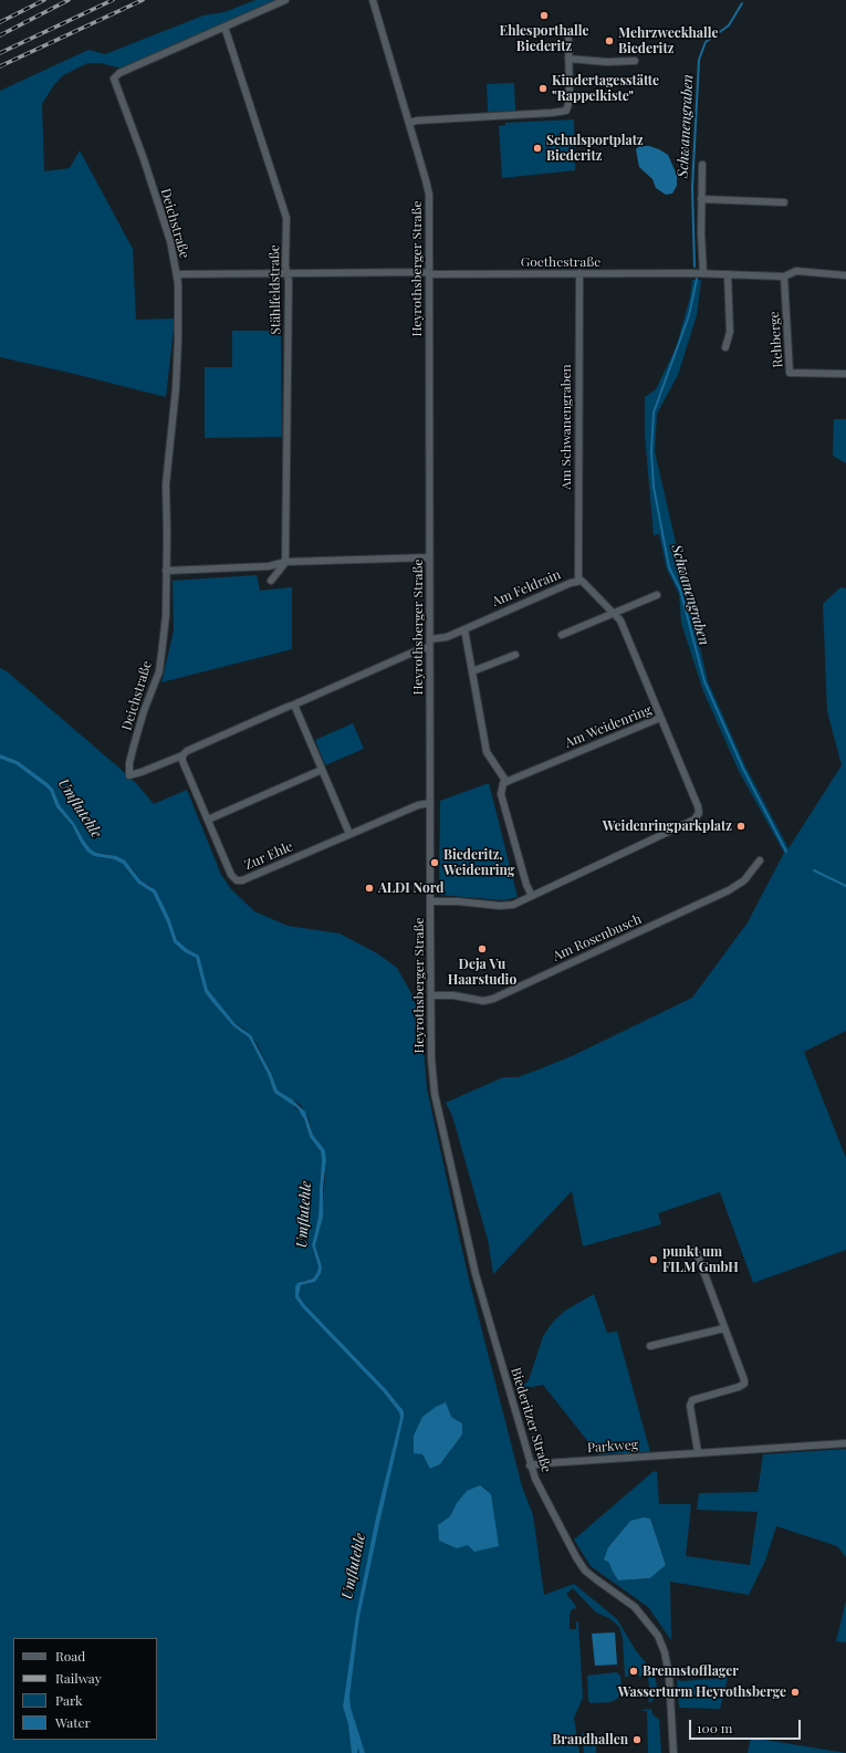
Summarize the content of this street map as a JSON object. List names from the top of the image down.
{
  "streets": {
    "street": [
      "Deichstraße",
      "Goethestraße",
      "Heyrothsberger Straße",
      "Stählfeldstraße",
      "Rehberge",
      "Am Schwanengraben",
      "Am Feldrain",
      "Am Weidenring",
      "Zur Ehle",
      "Am Rosenbusch",
      "Biederitzer Straße",
      "Parkweg"
    ]
  },
  "crossings": [
    ["Deichstraße", "Goethestraße"],
    ["Deichstraße", "Stählfeldstraße"],
    ["Deichstraße", "Zur Ehle"],
    ["Goethestraße", "Heyrothsberger Straße"],
    ["Goethestraße", "Stählfeldstraße"],
    ["Goethestraße", "Am Schwanengraben"],
    ["Heyrothsberger Straße", "Am Feldrain"],
    ["Heyrothsberger Straße", "Am Weidenring"],
    ["Heyrothsberger Straße", "Zur Ehle"],
    ["Heyrothsberger Straße", "Am Rosenbusch"],
    ["Heyrothsberger Straße", "Biederitzer Straße"],
    ["Am Schwanengraben", "Am Feldrain"],
    ["Am Feldrain", "Am Weidenring"],
    ["Biederitzer Straße", "Parkweg"]
  ],
  "water": ["Schwanengraben", "Umflutehle"],
  "places": [
    "Ehlesporthalle Biederitz",
    "Mehrzweckhalle Biederitz",
    "Kindertagesstätte \"Rappelkiste\"",
    "Schulsportplatz Biederitz",
    "Weidenringparkplatz",
    "Biederitz, Weidenring",
    "ALDI Nord",
    "Deja Vu Haarstudio",
    "punkt um FILM GmbH",
    "Brennstofflager",
    "Wasserturm Heyrothsberge",
    "Brandhallen"
  ],
  "legend": [
    "Road",
    "Railway",
    "Park",
    "Water"
  ],
  "scale_bar": "100 m"
}
